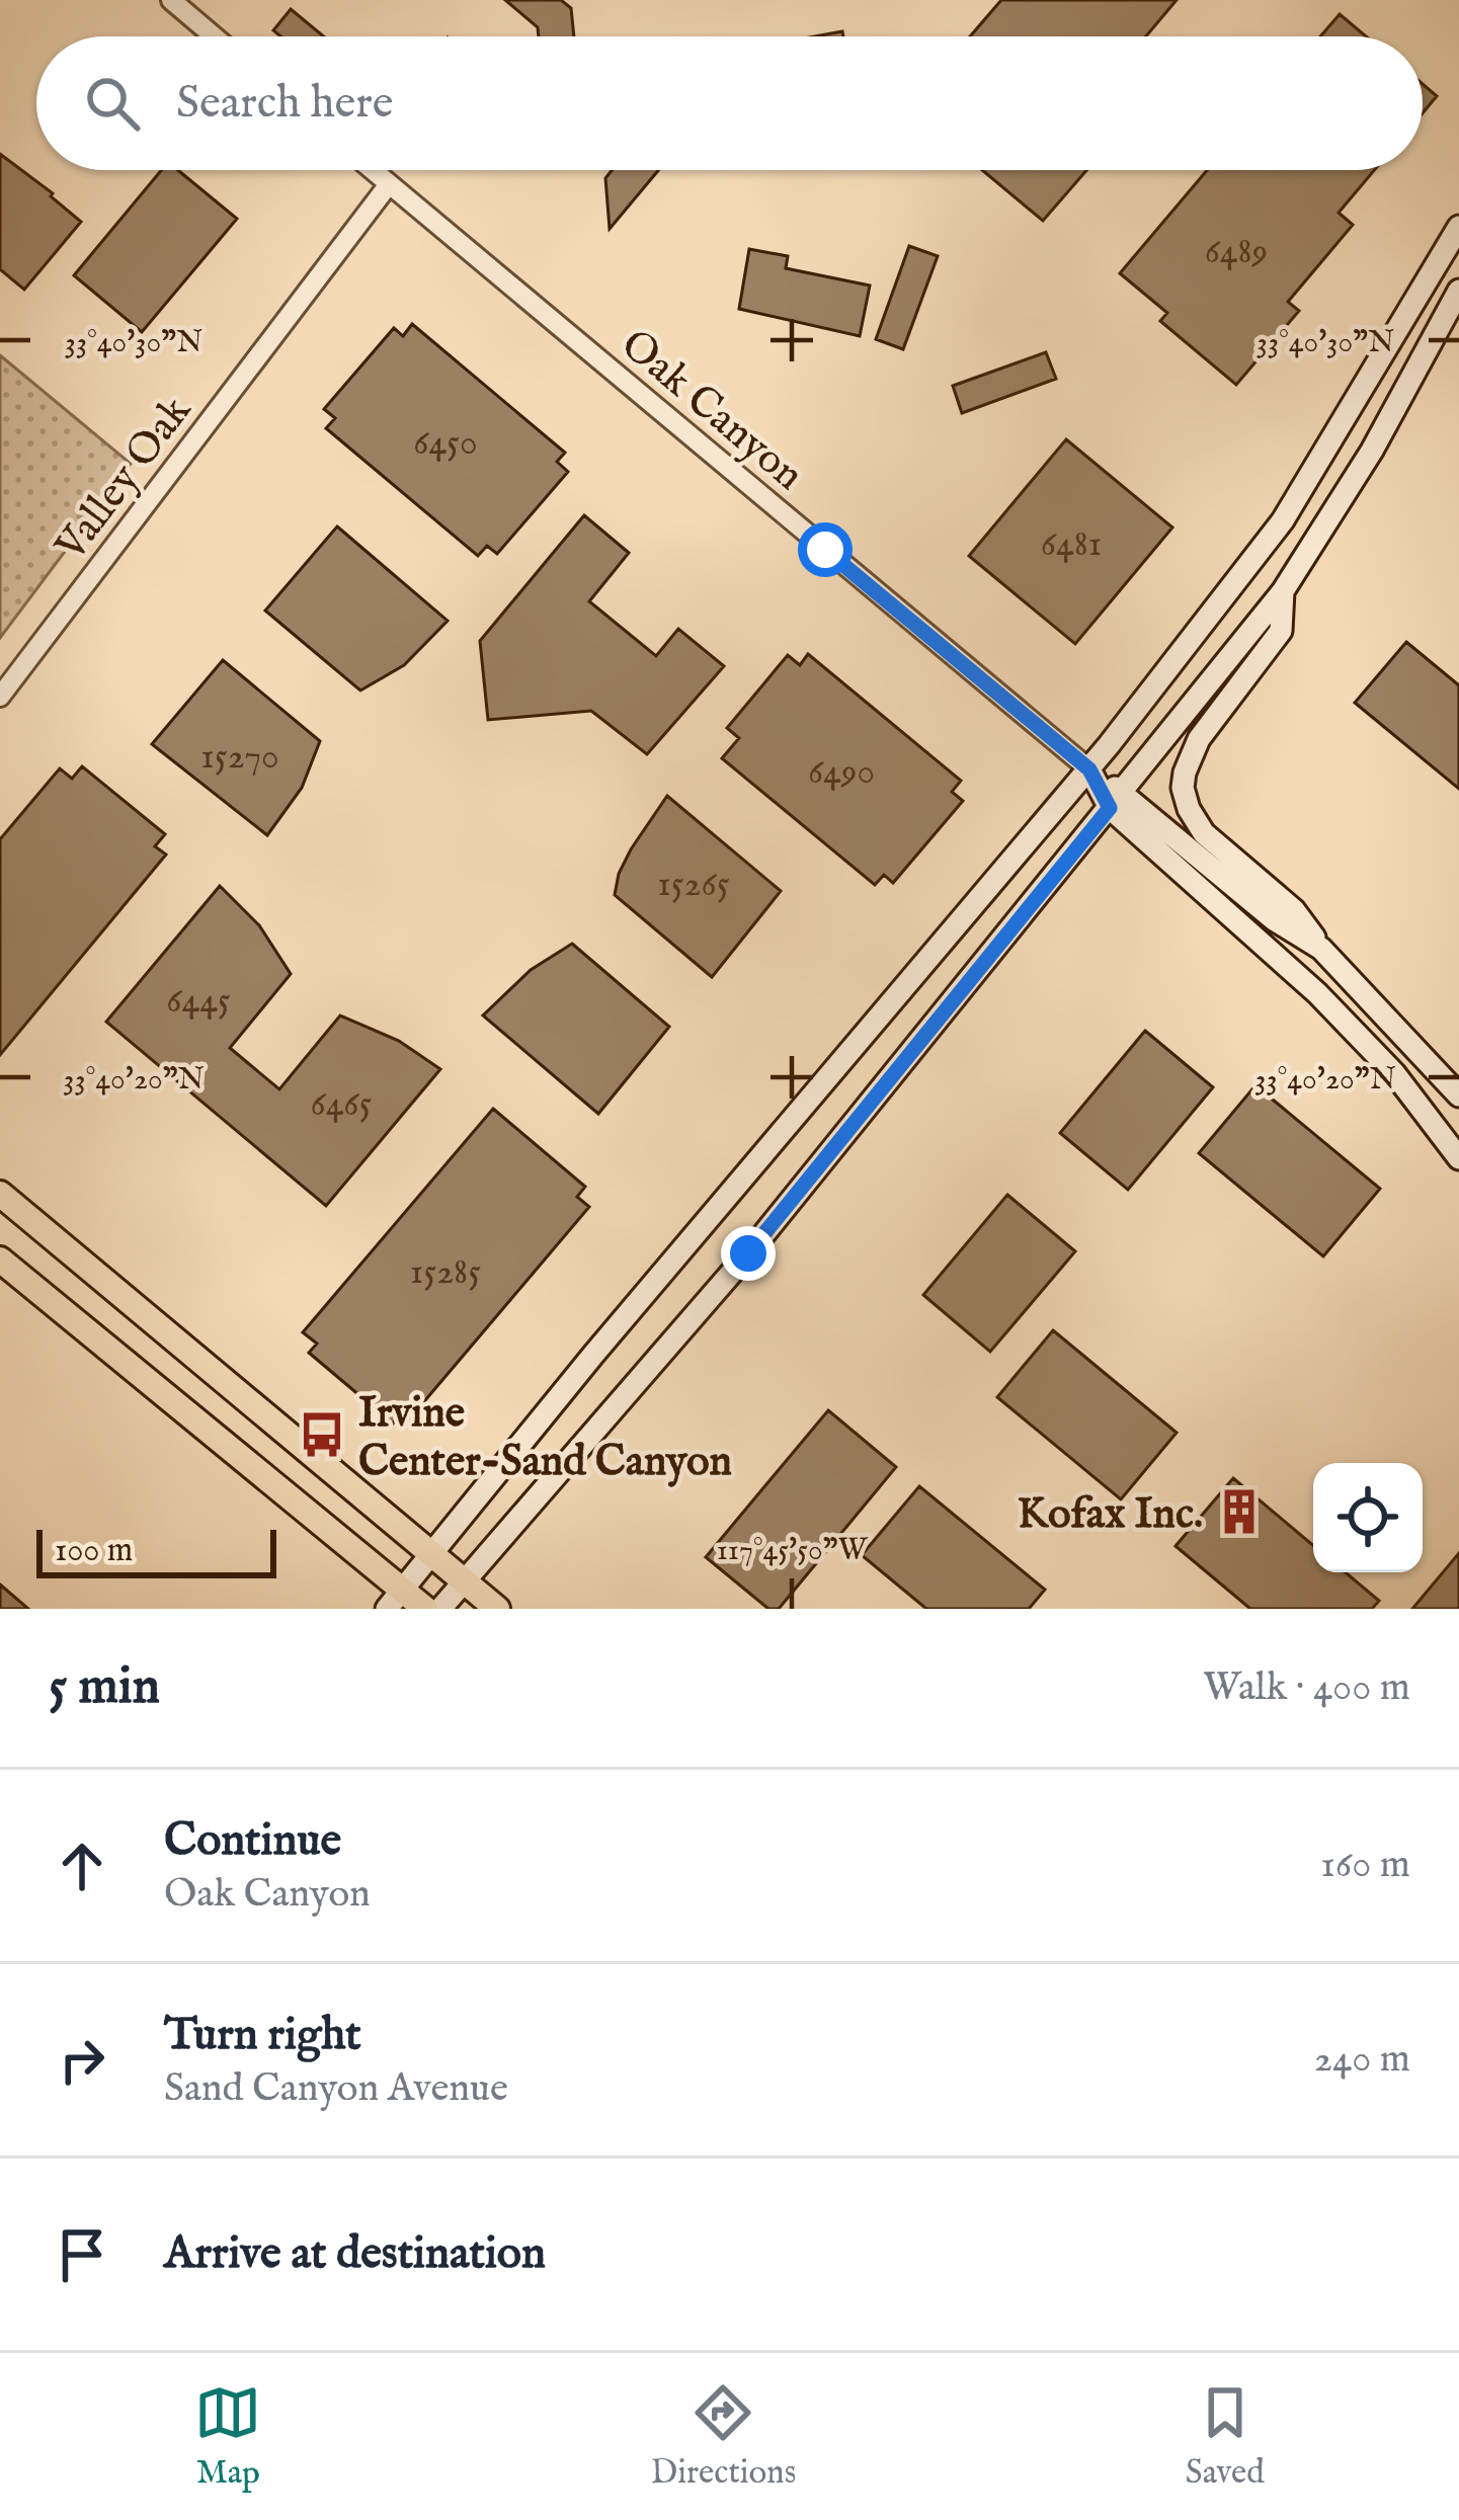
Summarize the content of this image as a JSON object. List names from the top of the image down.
{
  "streets": {
    "street": ["Oak Canyon", "Valley Oak"]
  },
  "crossings": [
    ["Oak Canyon", "Valley Oak"]
  ],
  "places": {
    "bus stop": ["Irvine Center-Sand Canyon"],
    "building": ["Kofax Inc."]
  },
  "house_numbers": [
    "6489",
    "6450",
    "6481",
    "15270",
    "6490",
    "15265",
    "6445",
    "6465",
    "15285"
  ],
  "scale_bar": "100 m",
  "page": {
    "search": "Search here",
    "scale": "100 m",
    "heading": ["5 min", "Walk · 400 m"],
    "list": [
      ["Continue", "Oak Canyon", "160 m"],
      ["Turn right", "Sand Canyon Avenue", "240 m"],
      "Arrive at destination"
    ],
    "nav": ["Map", "Directions", "Saved"]
  },
  "coordinates": ["33°40'30\"N", "33°40'20\"N", "117°45'50\"W"]
}
